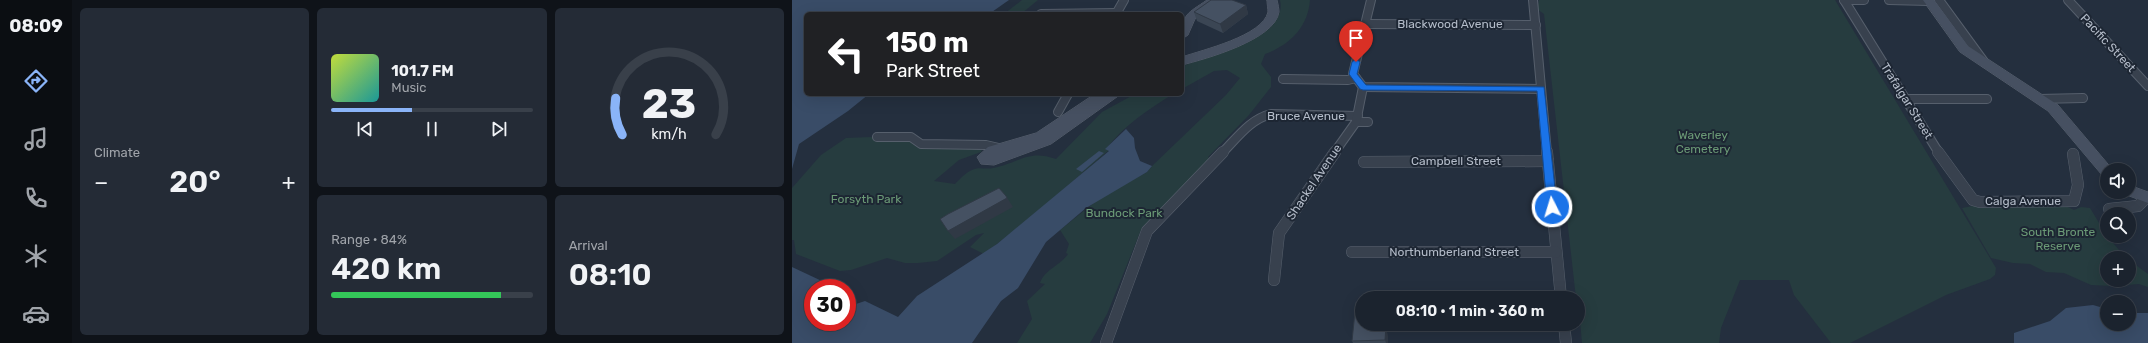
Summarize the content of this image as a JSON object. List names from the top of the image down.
{
  "streets": {
    "street": [
      "Blackwood Avenue",
      "Pacific Street",
      "Trafalgar Street",
      "Bruce Avenue",
      "Campbell Street",
      "Shackel Avenue",
      "Calga Avenue",
      "Northumberland Street"
    ]
  },
  "crossings": [
    ["Trafalgar Street", "Calga Avenue"],
    ["Bruce Avenue", "Shackel Avenue"]
  ],
  "parks": [
    "Waverley Cemetery",
    "Forsyth Park",
    "Bundock Park",
    "South Bronte Reserve"
  ],
  "page": {
    "tabs": "08:09",
    "tile": [
      "Climate",
      ["Range · 84%", "420 km"],
      ["Arrival", "08:10"]
    ],
    "turn": ["150 m", "Park Street"],
    "song": ["101.7 FM", "Music"],
    "map_buttons": ["+", "−"],
    "heat": ["−", "20°", "+"],
    "limit": "30",
    "trip": "08:10 · 1 min · 360 m",
    "gauge": ["23", "km/h"]
  }
}
